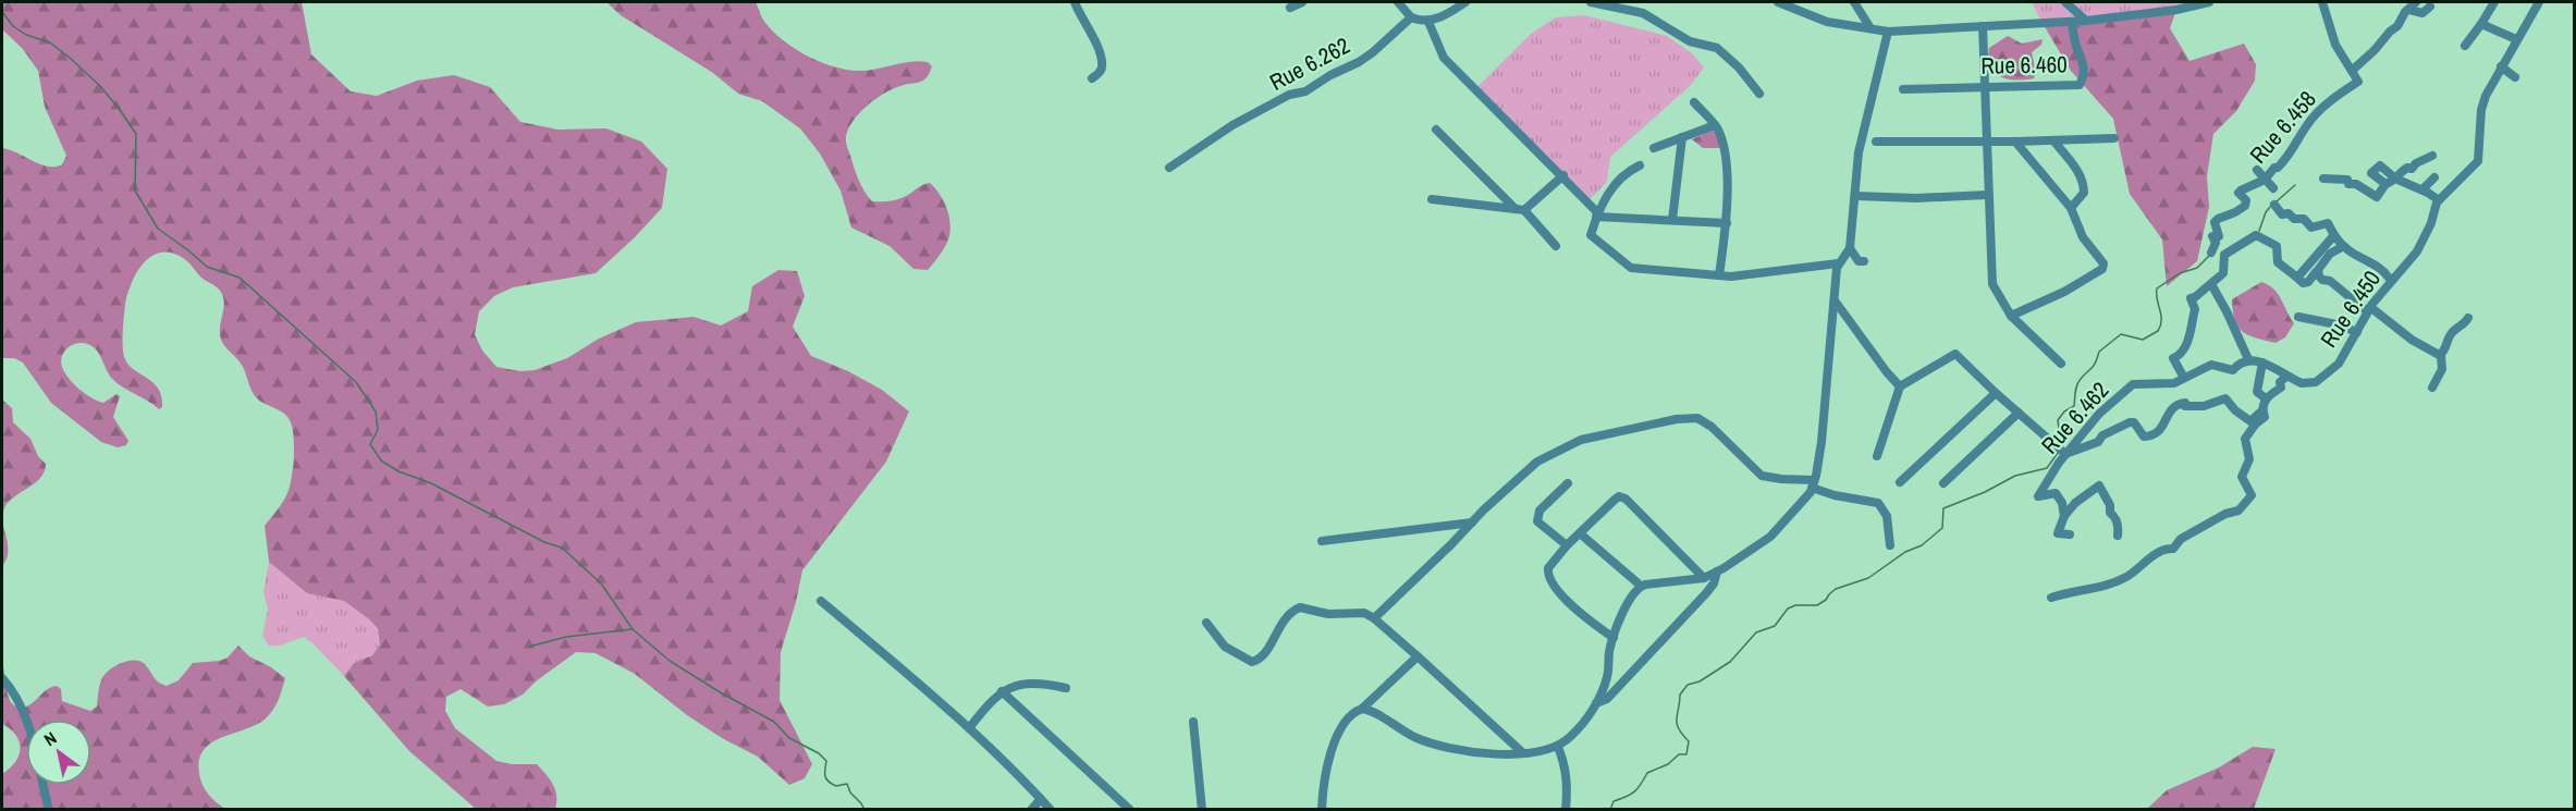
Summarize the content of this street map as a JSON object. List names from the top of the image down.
{
  "streets": {
    "street": [
      "Rue 6.262",
      "Rue 6.460",
      "Rue 6.458",
      "Rue 6.450",
      "Rue 6.462"
    ]
  },
  "crossings": [
    ["Rue 6.450", "Rue 6.462"]
  ],
  "north": "top left"
}
